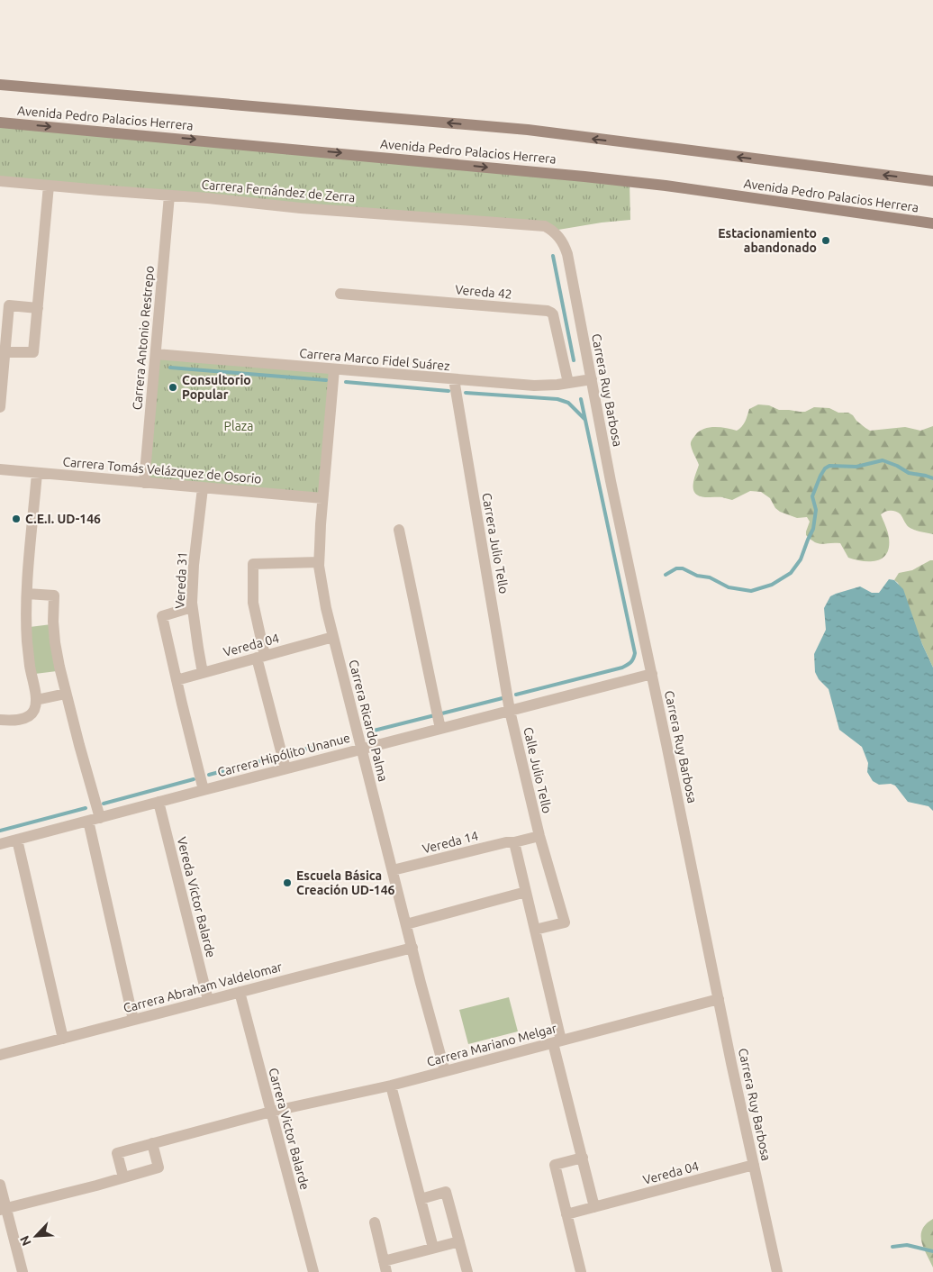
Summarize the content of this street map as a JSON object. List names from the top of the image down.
{
  "streets": {
    "main road": ["Avenida Pedro Palacios Herrera"],
    "street": [
      "Carrera Fernández de Zerra",
      "Vereda 42",
      "Carrera Antonio Restrepo",
      "Carrera Marco Fidel Suárez",
      "Carrera Ruy Barbosa",
      "Carrera Tomás Velázquez de Osorio",
      "Carrera Julio Tello",
      "Vereda 31",
      "Vereda 04",
      "Carrera Ricardo Palma",
      "Carrera Hipólito Unanue",
      "Calle Julio Tello",
      "Vereda 14",
      "Vereda Víctor Balarde",
      "Carrera Abraham Valdelomar",
      "Carrera Mariano Melgar",
      "Carrera Victor Balarde"
    ]
  },
  "crossings": [
    ["Carrera Fernández de Zerra", "Carrera Antonio Restrepo"],
    ["Carrera Fernández de Zerra", "Carrera Ruy Barbosa"],
    ["Vereda 42", "Carrera Marco Fidel Suárez"],
    ["Carrera Antonio Restrepo", "Carrera Marco Fidel Suárez"],
    ["Carrera Antonio Restrepo", "Carrera Tomás Velázquez de Osorio"],
    ["Carrera Marco Fidel Suárez", "Carrera Ruy Barbosa"],
    ["Carrera Marco Fidel Suárez", "Carrera Julio Tello"],
    ["Carrera Marco Fidel Suárez", "Carrera Ricardo Palma"],
    ["Carrera Ruy Barbosa", "Vereda 04"],
    ["Carrera Ruy Barbosa", "Carrera Hipólito Unanue"],
    ["Carrera Ruy Barbosa", "Carrera Mariano Melgar"],
    ["Carrera Tomás Velázquez de Osorio", "Vereda 31"],
    ["Carrera Tomás Velázquez de Osorio", "Carrera Ricardo Palma"],
    ["Carrera Julio Tello", "Carrera Hipólito Unanue"],
    ["Carrera Julio Tello", "Calle Julio Tello"],
    ["Vereda 31", "Vereda 04"],
    ["Vereda 31", "Carrera Hipólito Unanue"],
    ["Vereda 04", "Carrera Ricardo Palma"],
    ["Carrera Ricardo Palma", "Carrera Hipólito Unanue"],
    ["Carrera Ricardo Palma", "Vereda 14"],
    ["Carrera Ricardo Palma", "Carrera Abraham Valdelomar"],
    ["Carrera Ricardo Palma", "Carrera Mariano Melgar"],
    ["Carrera Hipólito Unanue", "Calle Julio Tello"],
    ["Carrera Hipólito Unanue", "Vereda Víctor Balarde"],
    ["Vereda Víctor Balarde", "Carrera Abraham Valdelomar"],
    ["Carrera Abraham Valdelomar", "Carrera Victor Balarde"],
    ["Carrera Mariano Melgar", "Carrera Victor Balarde"]
  ],
  "parks": ["Plaza"],
  "places": [
    "Estacionamiento abandonado",
    "Consultorio Popular",
    "C.E.I. UD-146",
    "Escuela Básica Creación UD-146"
  ],
  "north": "bottom left"
}
